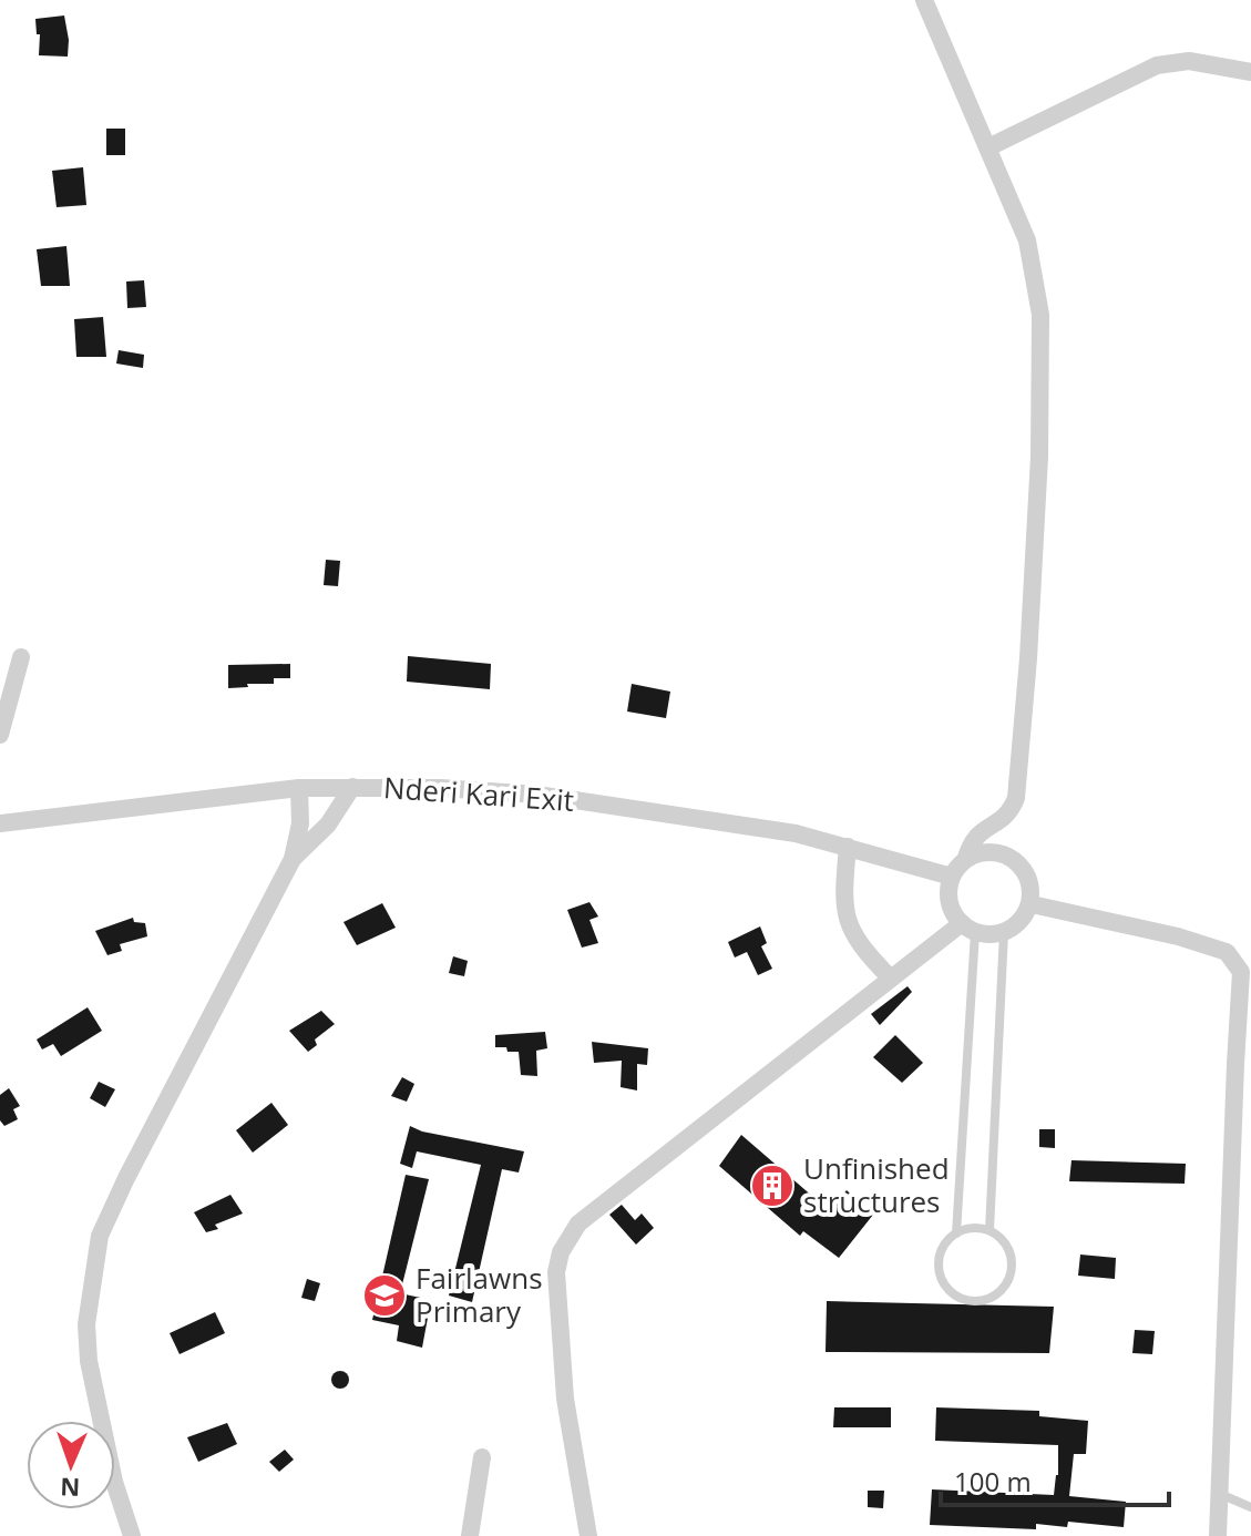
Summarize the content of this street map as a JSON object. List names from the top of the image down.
{
  "streets": {
    "street": ["Nderi Kari Exit"]
  },
  "places": {
    "building": ["Unfinished structures"],
    "school or university": ["Fairlawns Primary"]
  },
  "scale_bar": "100 m",
  "north": "bottom"
}
